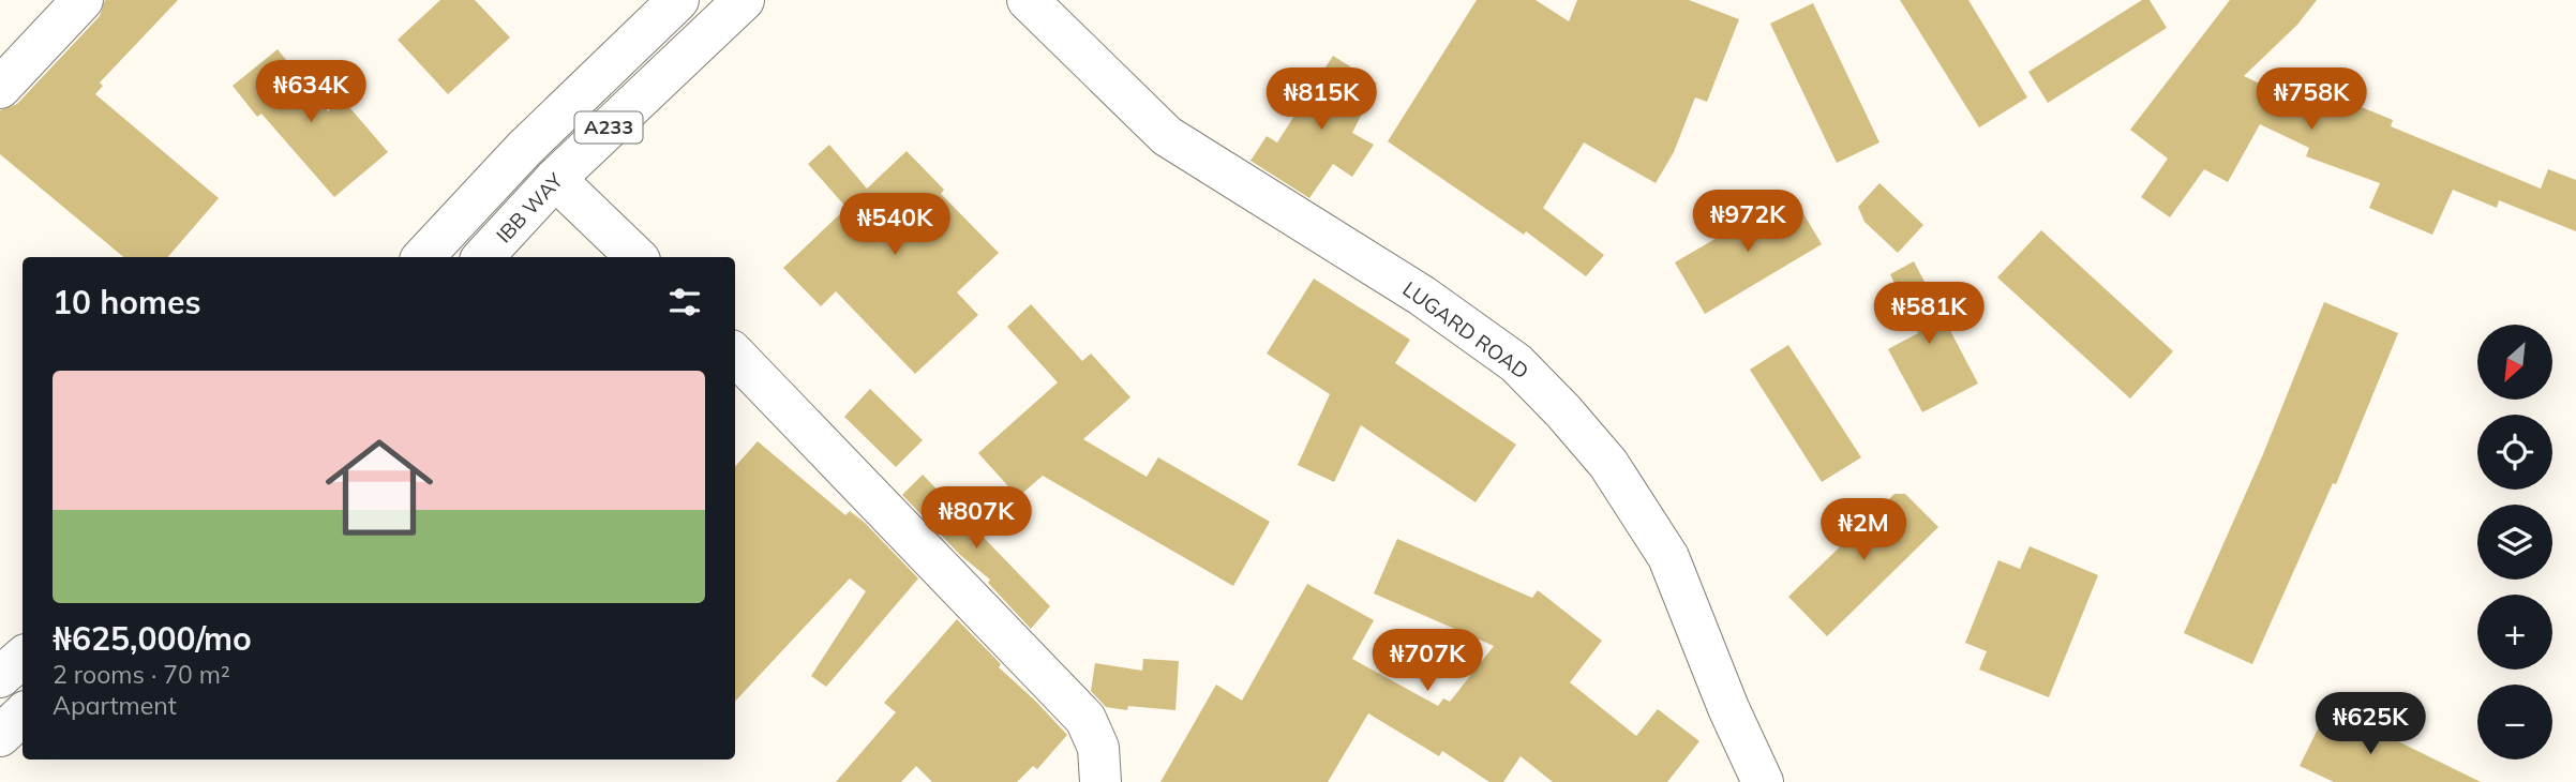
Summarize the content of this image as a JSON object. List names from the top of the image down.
{
  "streets": {
    "main road": ["A233", "IBB WAY", "LUGARD ROAD"]
  },
  "north": "bottom left",
  "page": {
    "price": [
      "₦634K",
      "₦815K",
      "₦758K",
      "₦972K",
      "₦540K",
      "₦581K",
      "₦807K",
      "₦2M",
      "₦707K",
      "₦625K"
    ],
    "heading": "10 homes",
    "map_buttons": ["+", "−"],
    "list": [
      {
        "name": "₦625,000/mo",
        "note": "2 rooms · 70 m² · Apartment"
      }
    ]
  }
}
